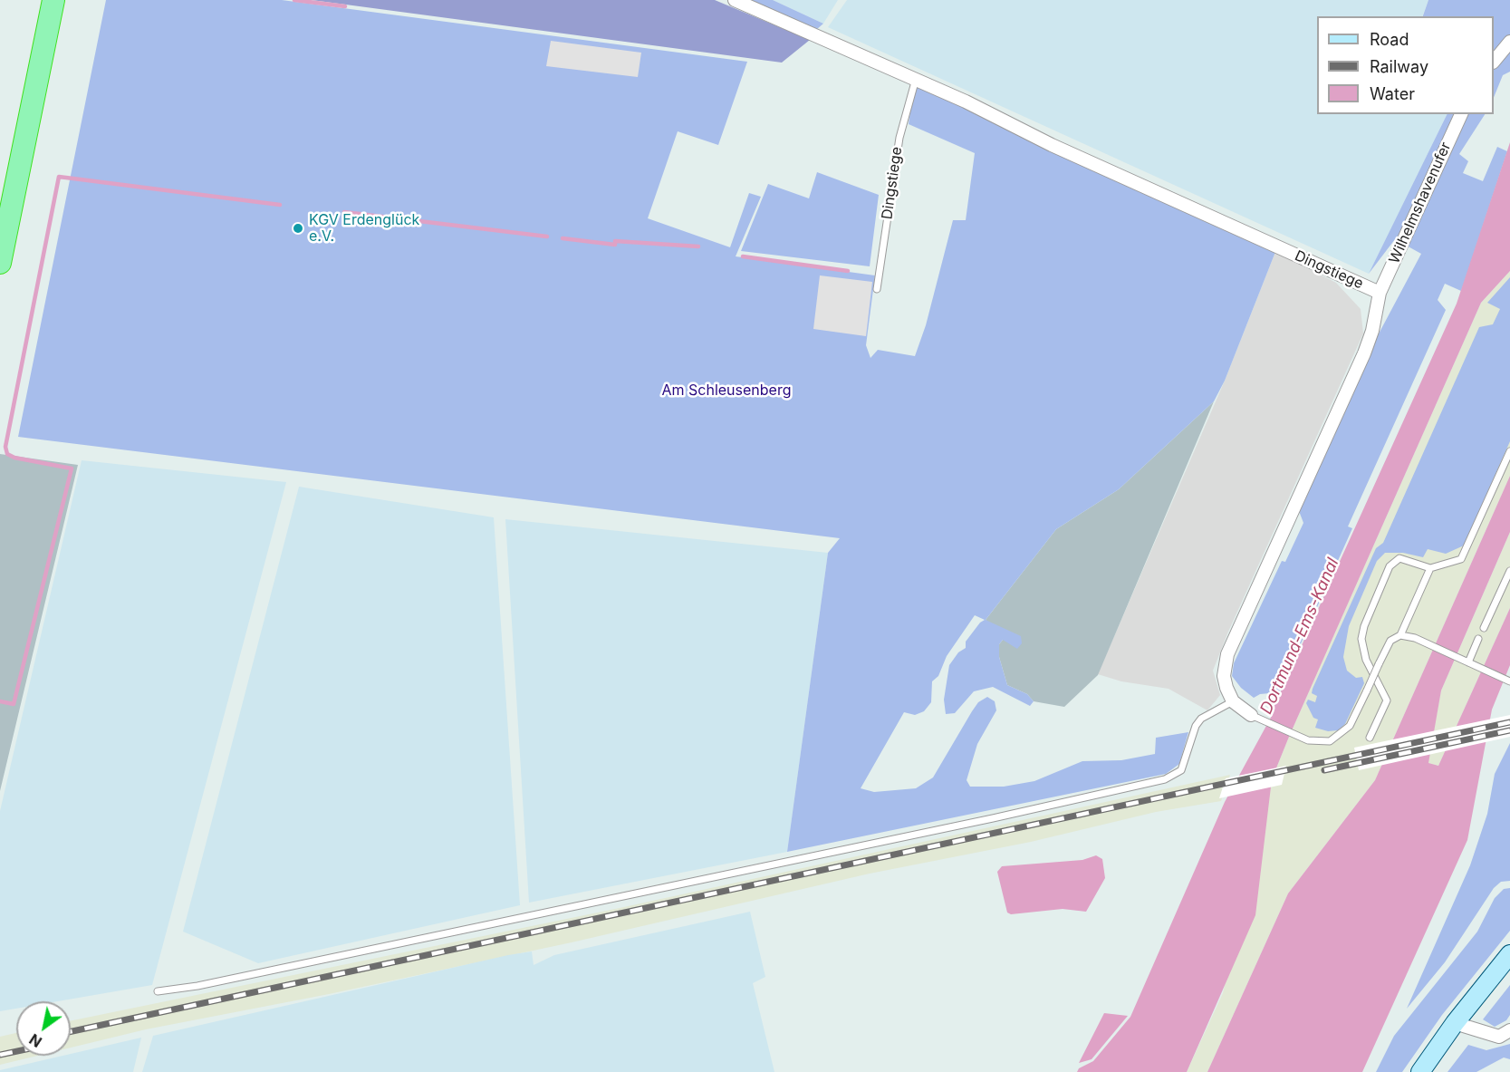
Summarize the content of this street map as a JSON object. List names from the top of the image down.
{
  "streets": {
    "street": ["Dingstiege", "Wilhelmshavenufer"]
  },
  "crossings": [
    ["Dingstiege", "Wilhelmshavenufer"]
  ],
  "water": ["Dortmund-Ems-Kanal"],
  "parks": ["Am Schleusenberg"],
  "places": ["KGV Erdenglück e.V."],
  "legend": ["Road", "Railway", "Water"],
  "north": "bottom left"
}
